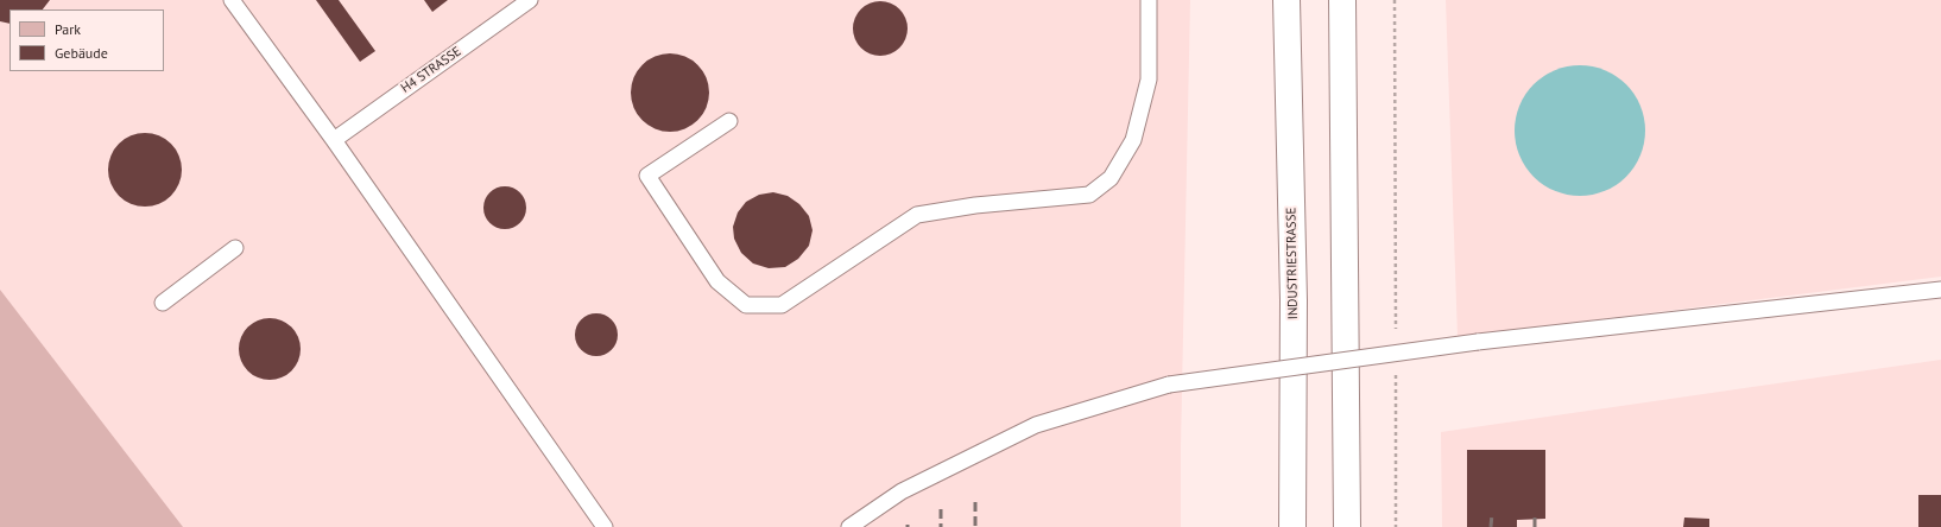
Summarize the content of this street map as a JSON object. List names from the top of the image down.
{
  "streets": {
    "highway": ["INDUSTRIESTRASSE"],
    "lane": ["H4 STRASSE"]
  },
  "legend": ["Park", "Gebäude"]
}
